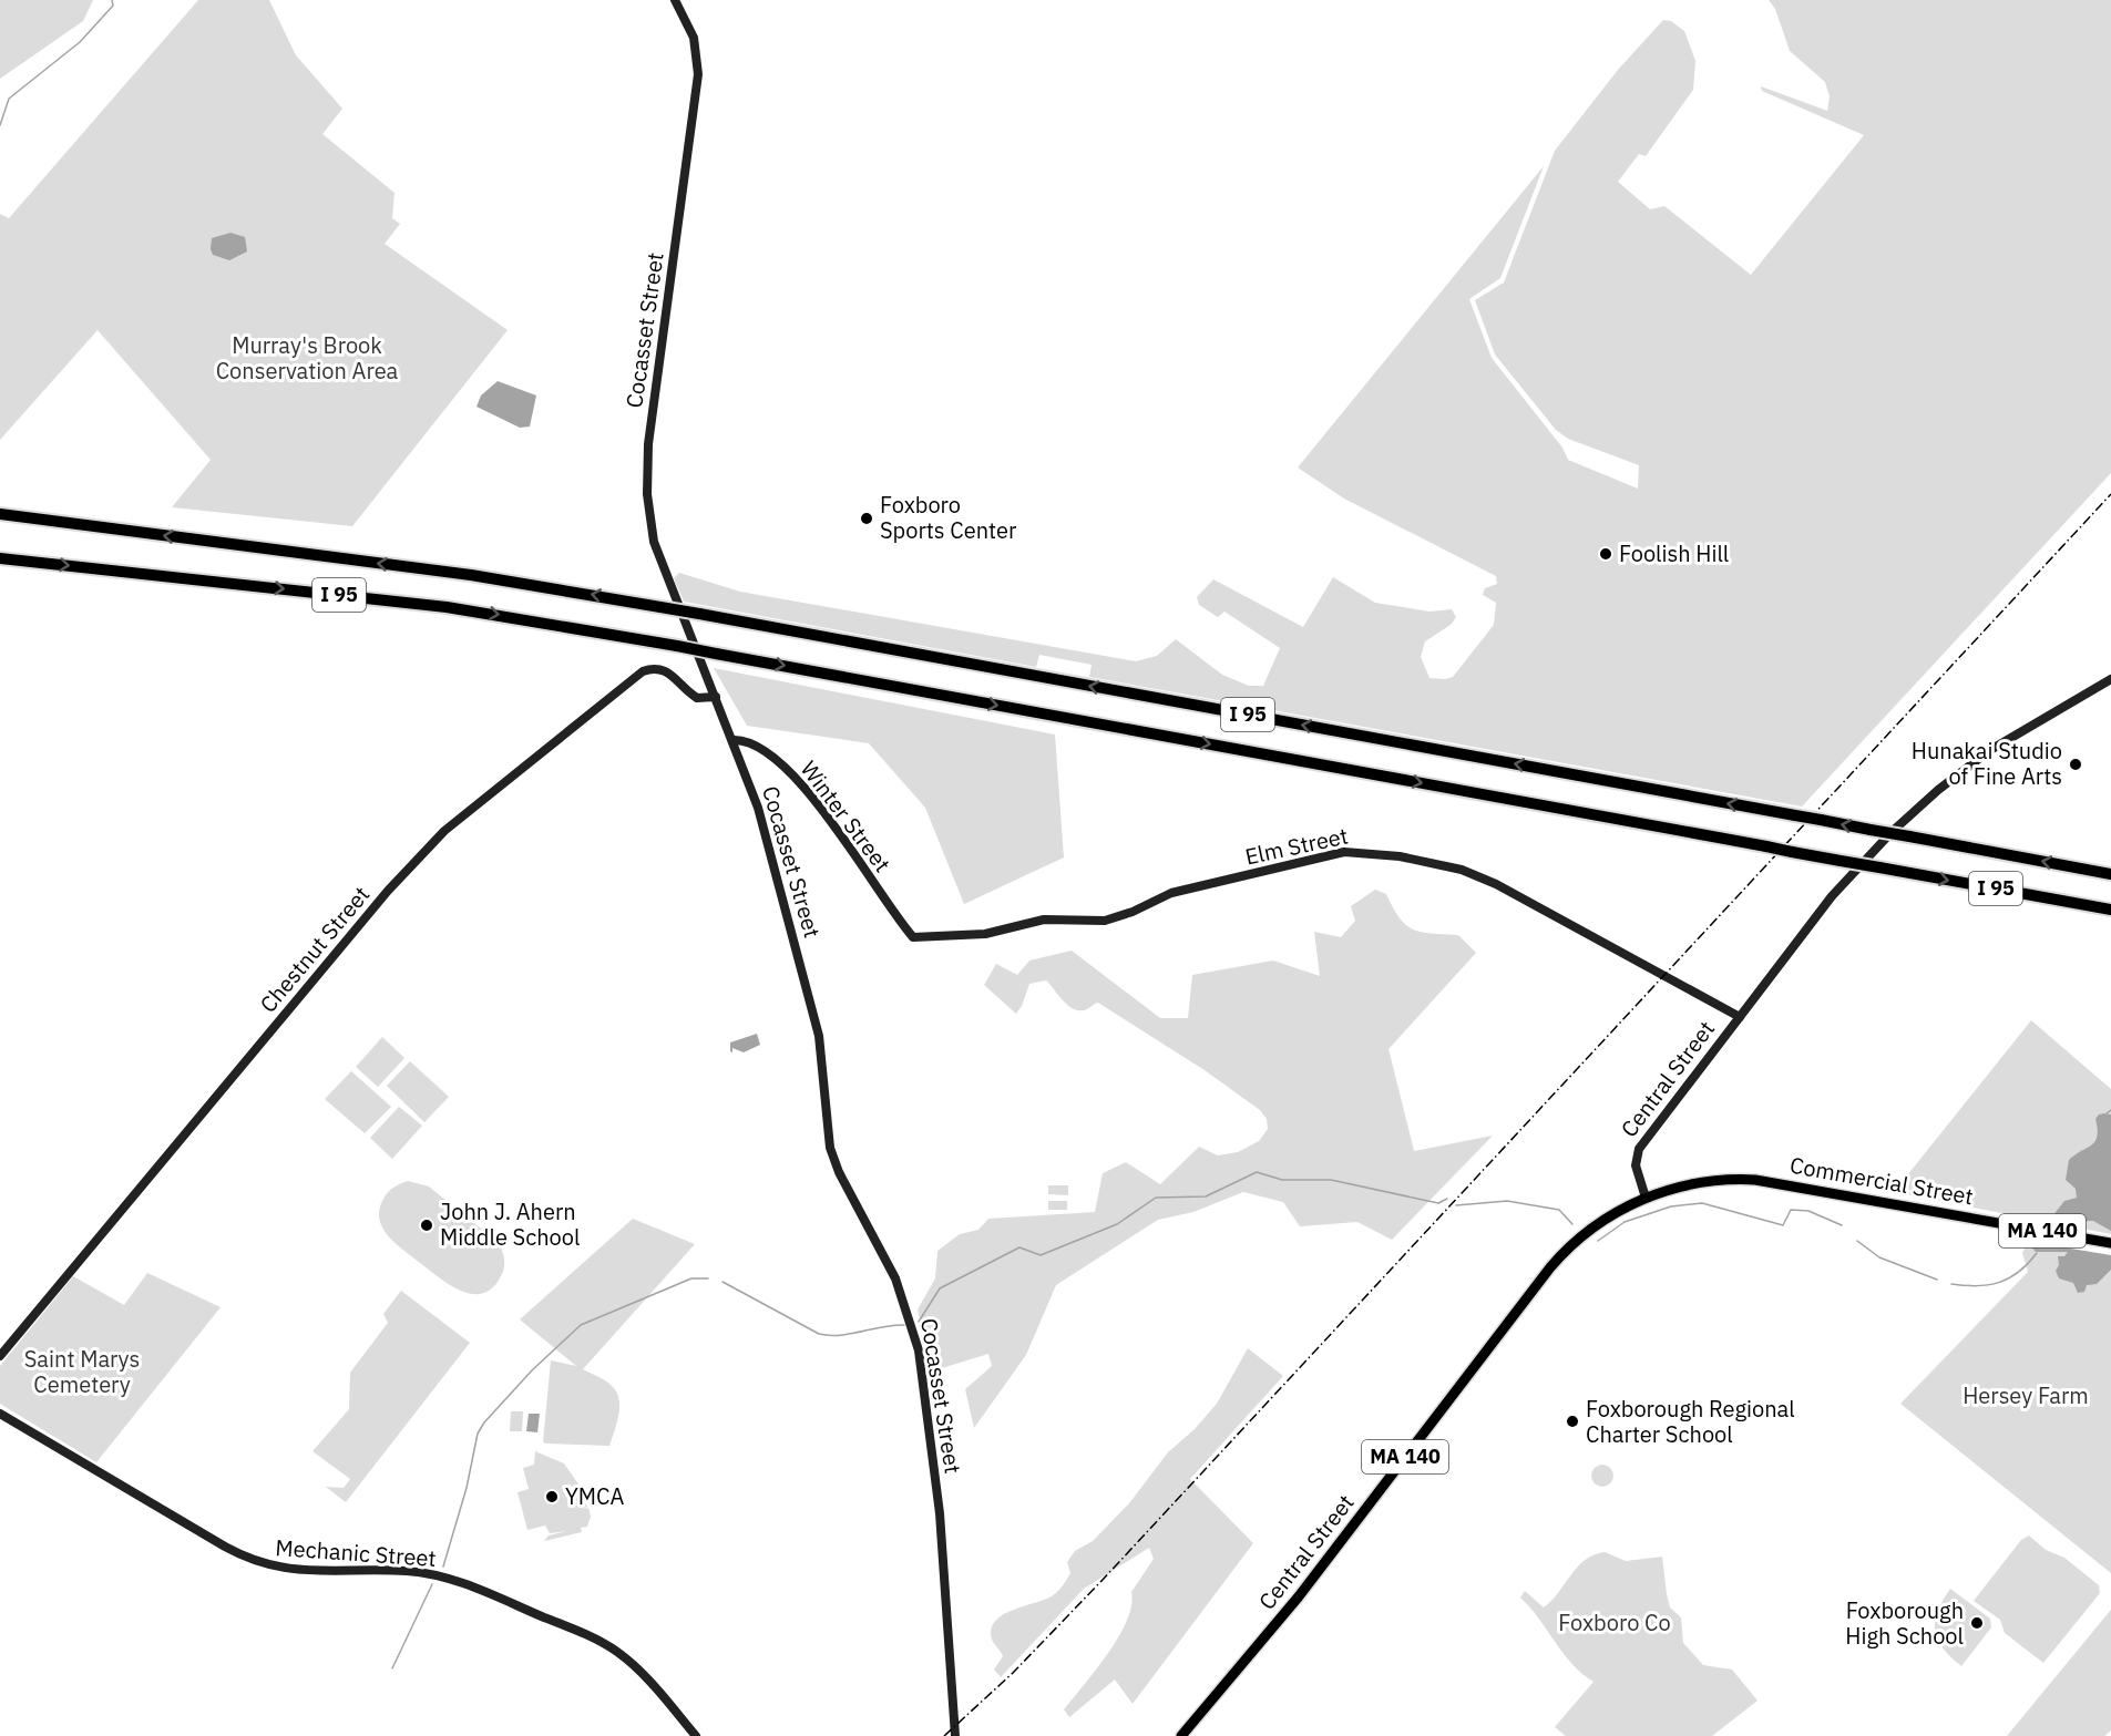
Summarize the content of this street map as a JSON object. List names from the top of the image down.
{
  "streets": {
    "highway": ["I 95"],
    "main road": [
      "Cocasset Street",
      "Winter Street",
      "Elm Street",
      "Chestnut Street",
      "Central Street",
      "Commercial Street",
      "MA 140",
      "Mechanic Street"
    ]
  },
  "crossings": [
    ["Cocasset Street", "Winter Street"],
    ["Cocasset Street", "Chestnut Street"],
    ["Winter Street", "Elm Street"],
    ["Elm Street", "Central Street"],
    ["Central Street", "Commercial Street"]
  ],
  "parks": [
    "Murray's Brook Conservation Area",
    "Saint Marys Cemetery",
    "Hersey Farm",
    "Foxboro Co"
  ],
  "places": [
    "Foxboro Sports Center",
    "Foolish Hill",
    "Hunakai Studio of Fine Arts",
    "John J. Ahern Middle School",
    "Foxborough Regional Charter School",
    "YMCA",
    "Foxborough High School"
  ]
}
